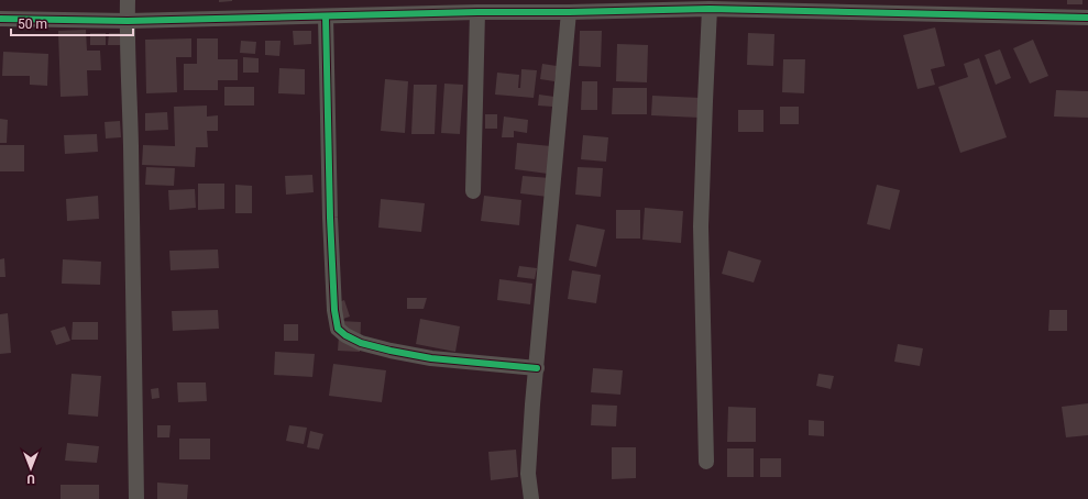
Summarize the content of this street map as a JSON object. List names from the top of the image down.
{
  "scale_bar": "50 m",
  "north": "bottom"
}
